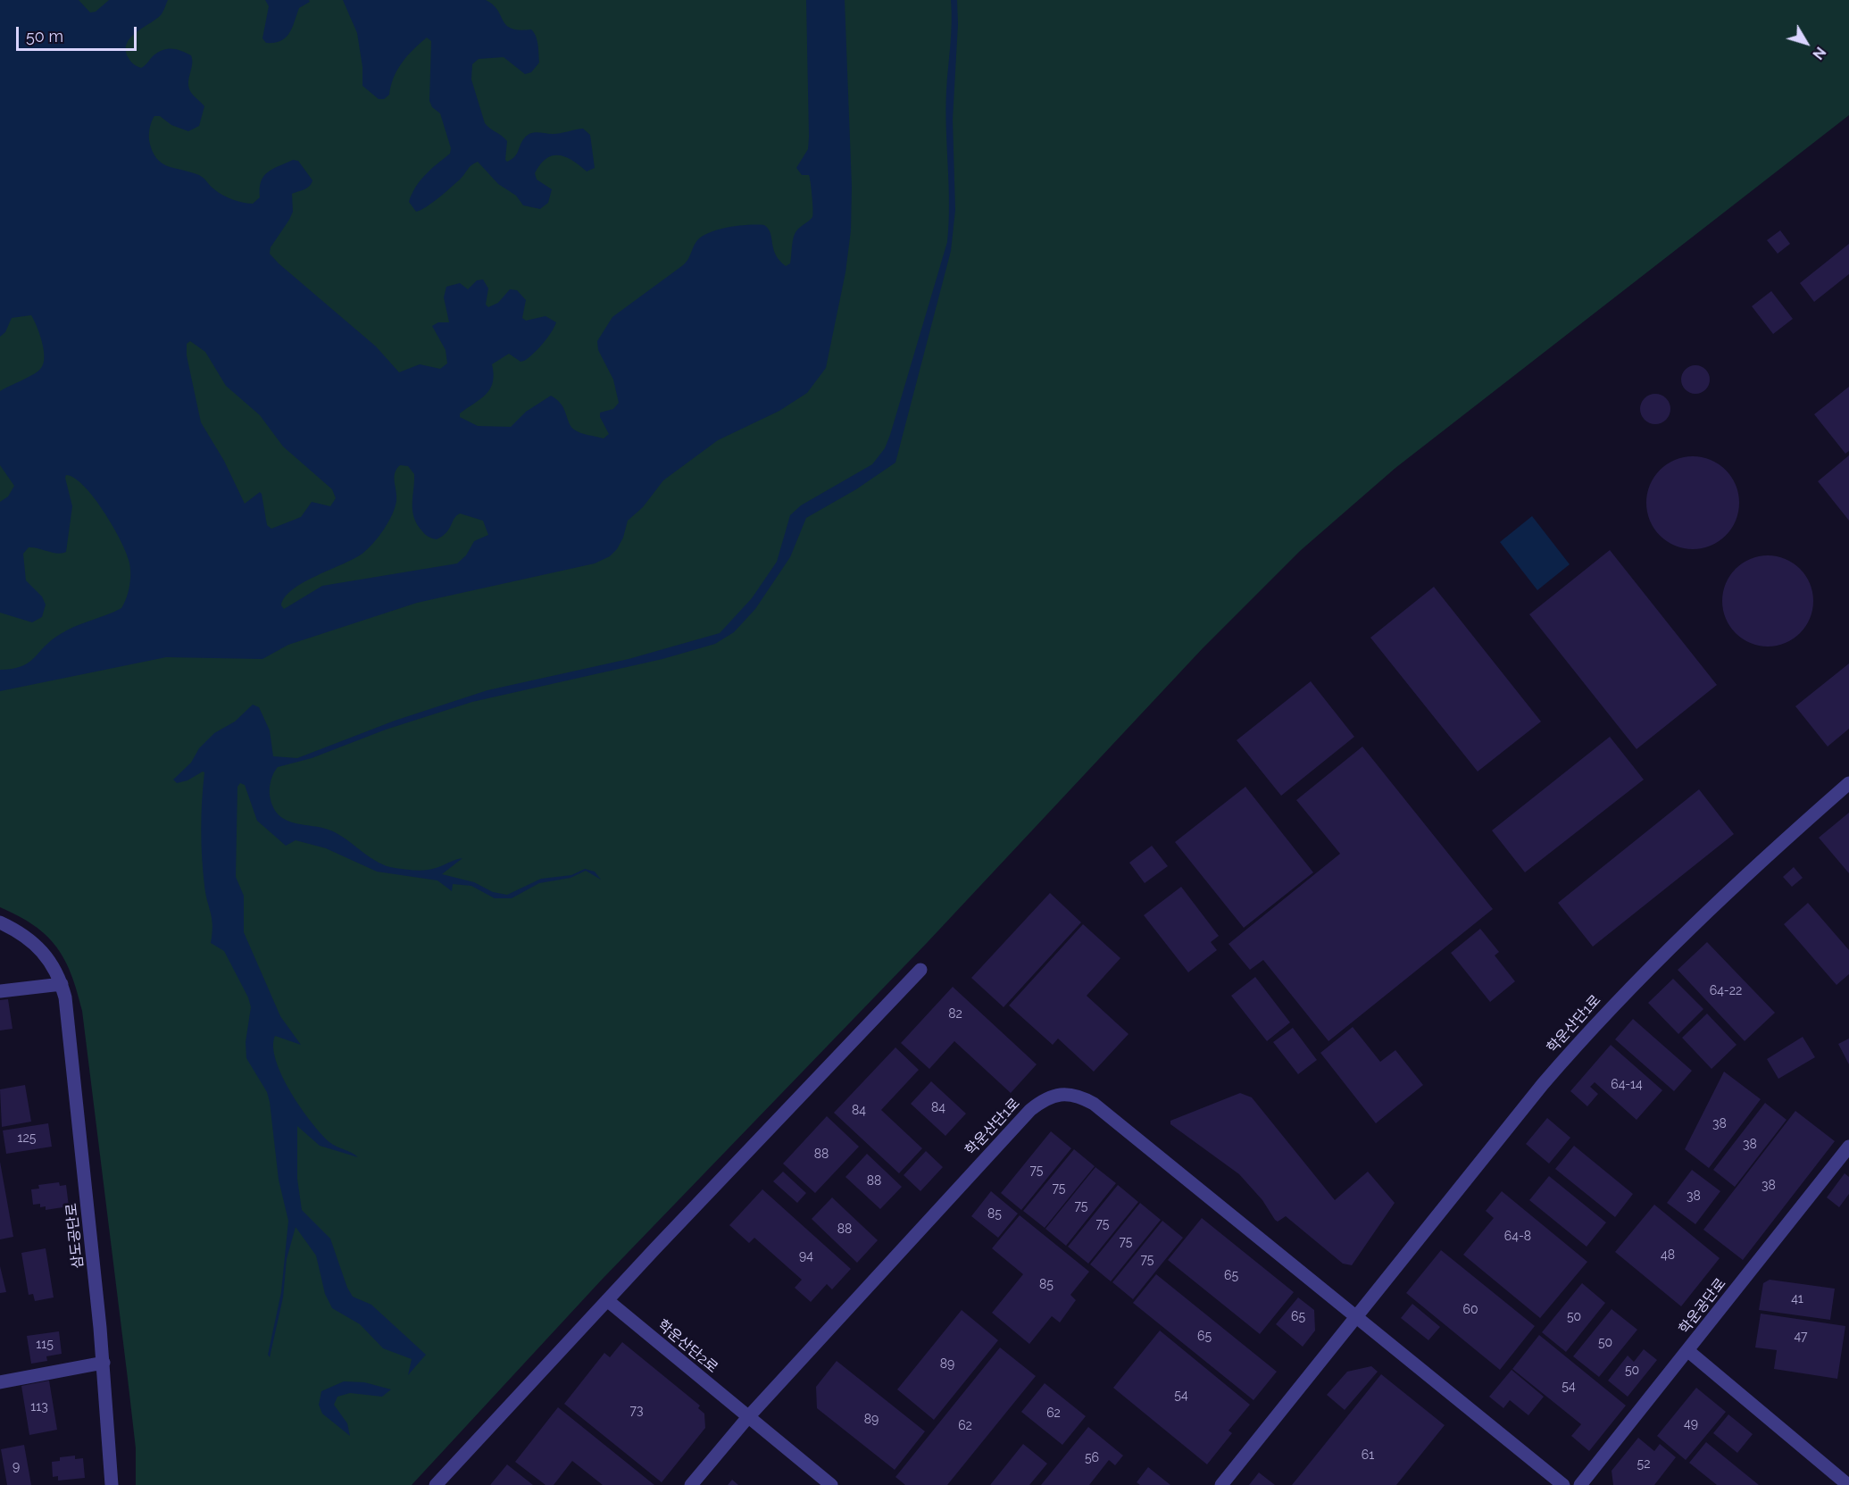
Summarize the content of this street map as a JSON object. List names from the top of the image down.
{
  "streets": {
    "street": [
      "학운산단1로",
      "삼도공단로",
      "학운공단로",
      "학운산단2로"
    ]
  },
  "crossings": [
    ["학운산단1로", "학운산단2로"]
  ],
  "house_numbers": [
    "64-22",
    "82",
    "64-14",
    "84",
    "84",
    "38",
    "125",
    "38",
    "88",
    "75",
    "88",
    "38",
    "75",
    "38",
    "75",
    "85",
    "75",
    "88",
    "64-8",
    "75",
    "48",
    "94",
    "75",
    "65",
    "85",
    "41",
    "60",
    "65",
    "50",
    "65",
    "47",
    "50",
    "115",
    "89",
    "50",
    "54",
    "54",
    "113",
    "73",
    "62",
    "89",
    "49",
    "62",
    "61",
    "56",
    "52",
    "9"
  ],
  "scale_bar": "50 m",
  "north": "bottom right"
}
